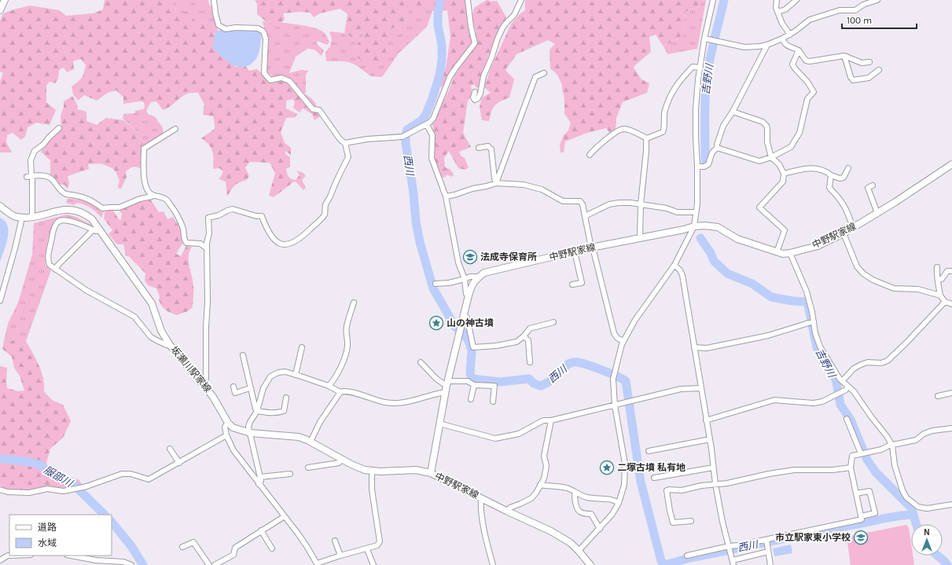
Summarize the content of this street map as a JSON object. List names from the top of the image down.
{
  "streets": {
    "main road": ["中野駅家線", "坂瀬川駅家線"]
  },
  "water": ["吉野川", "西川", "服部川"],
  "places": {
    "school or university": ["法成寺保育所", "市立駅家東小学校"],
    "place": ["山の神古墳", "二塚古墳 私有地"]
  },
  "legend": ["道路", "水域"],
  "scale_bar": "100 m",
  "north": "top"
}
